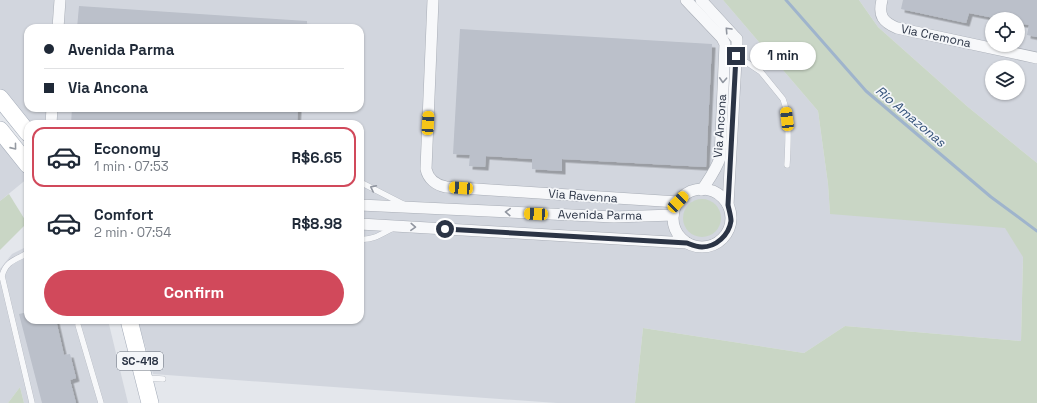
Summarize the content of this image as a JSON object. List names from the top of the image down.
{
  "streets": {
    "main road": ["SC-418"],
    "street": [
      "Via Cremona",
      "Via Ancona",
      "Via Ravenna",
      "Avenida Parma"
    ]
  },
  "crossings": [
    ["Via Ancona", "Via Ravenna"],
    ["Via Ancona", "Avenida Parma"],
    ["Via Ravenna", "Avenida Parma"]
  ],
  "water": ["Rio Amazonas"],
  "page": {
    "banner": ["Avenida Parma", "Via Ancona"],
    "bubble": "1 min",
    "list": [
      {
        "name": "Economy",
        "note": "1 min · 07:53",
        "value": "R$6.65"
      },
      {
        "name": "Comfort",
        "note": "2 min · 07:54",
        "value": "R$8.98"
      }
    ],
    "buttons": "Confirm"
  }
}
